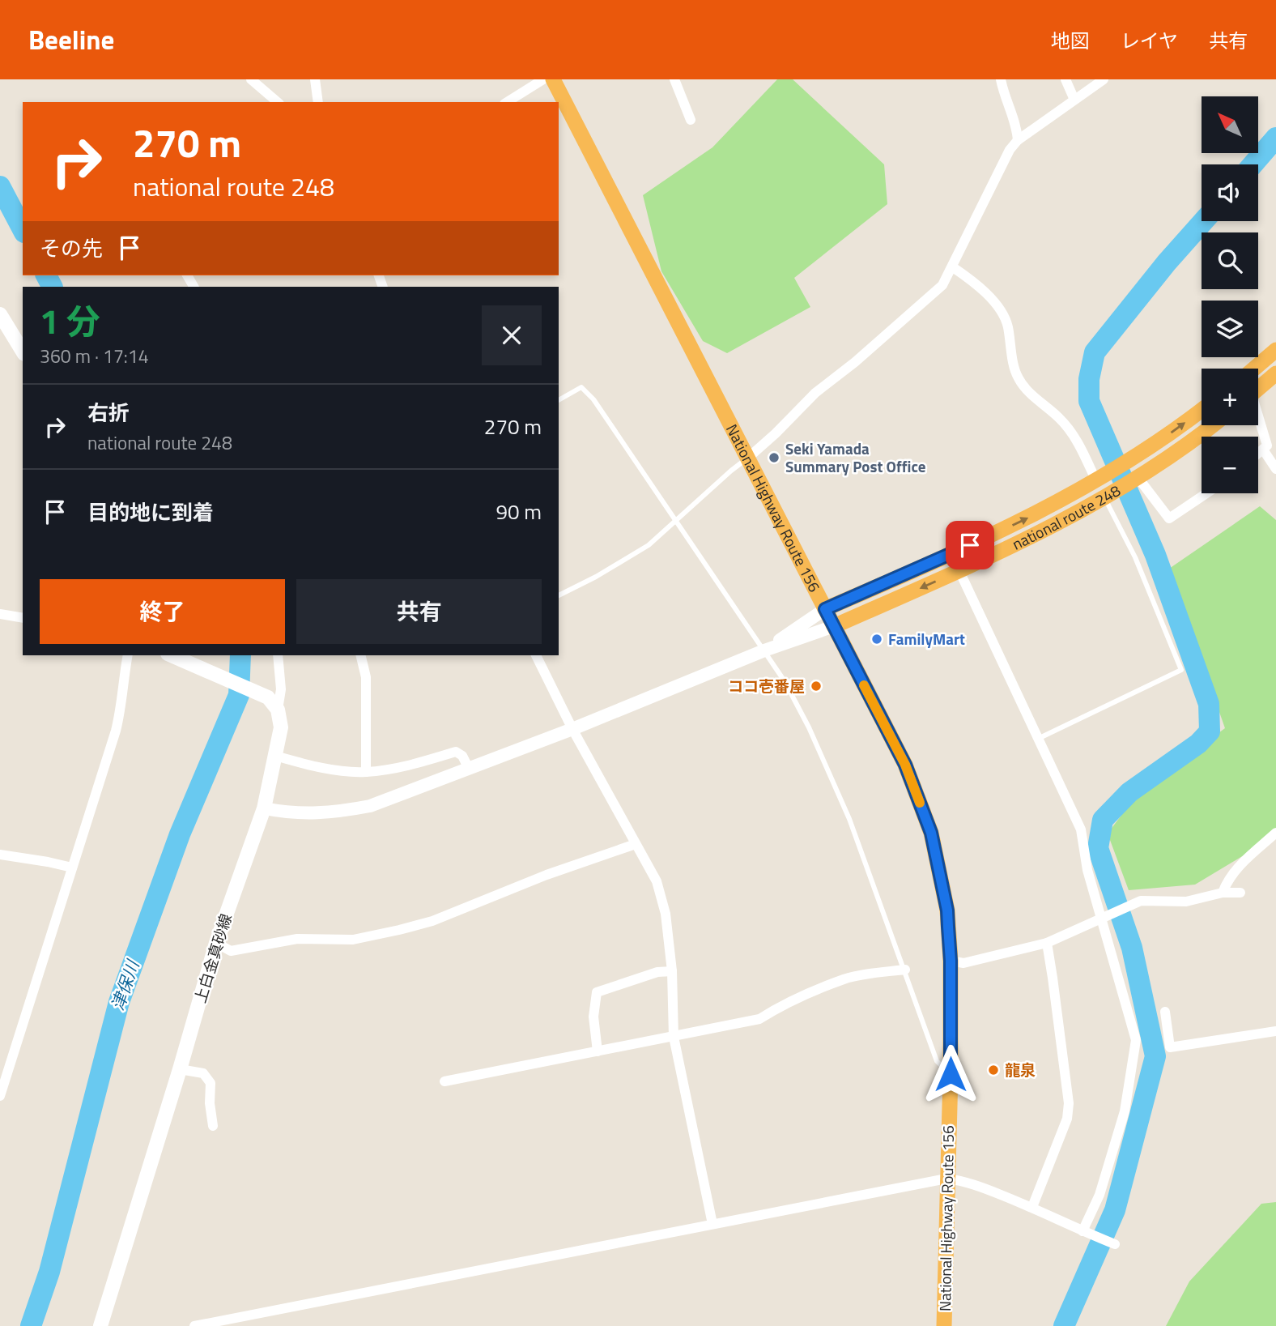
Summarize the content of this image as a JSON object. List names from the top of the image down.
{
  "streets": {
    "highway": ["National Highway Route 156", "national route 248"],
    "main road": ["上白金真砂線"]
  },
  "crossings": [
    ["National Highway Route 156", "national route 248"]
  ],
  "water": ["津保川"],
  "places": [
    "Seki Yamada Summary Post Office",
    "FamilyMart",
    "ココ壱番屋",
    "龍泉"
  ],
  "north": "top left",
  "page": {
    "header": "Beeline",
    "nav": ["地図", "レイヤ", "共有"],
    "map_buttons": ["+", "−"],
    "turn": ["270 m", "national route 248"],
    "then": "その先",
    "heading": ["1 分", "360 m · 17:14"],
    "list": [
      {
        "name": "右折",
        "note": "national route 248",
        "value": "270 m"
      },
      {
        "name": "目的地に到着",
        "value": "90 m"
      }
    ],
    "buttons": ["終了", "共有"]
  }
}
